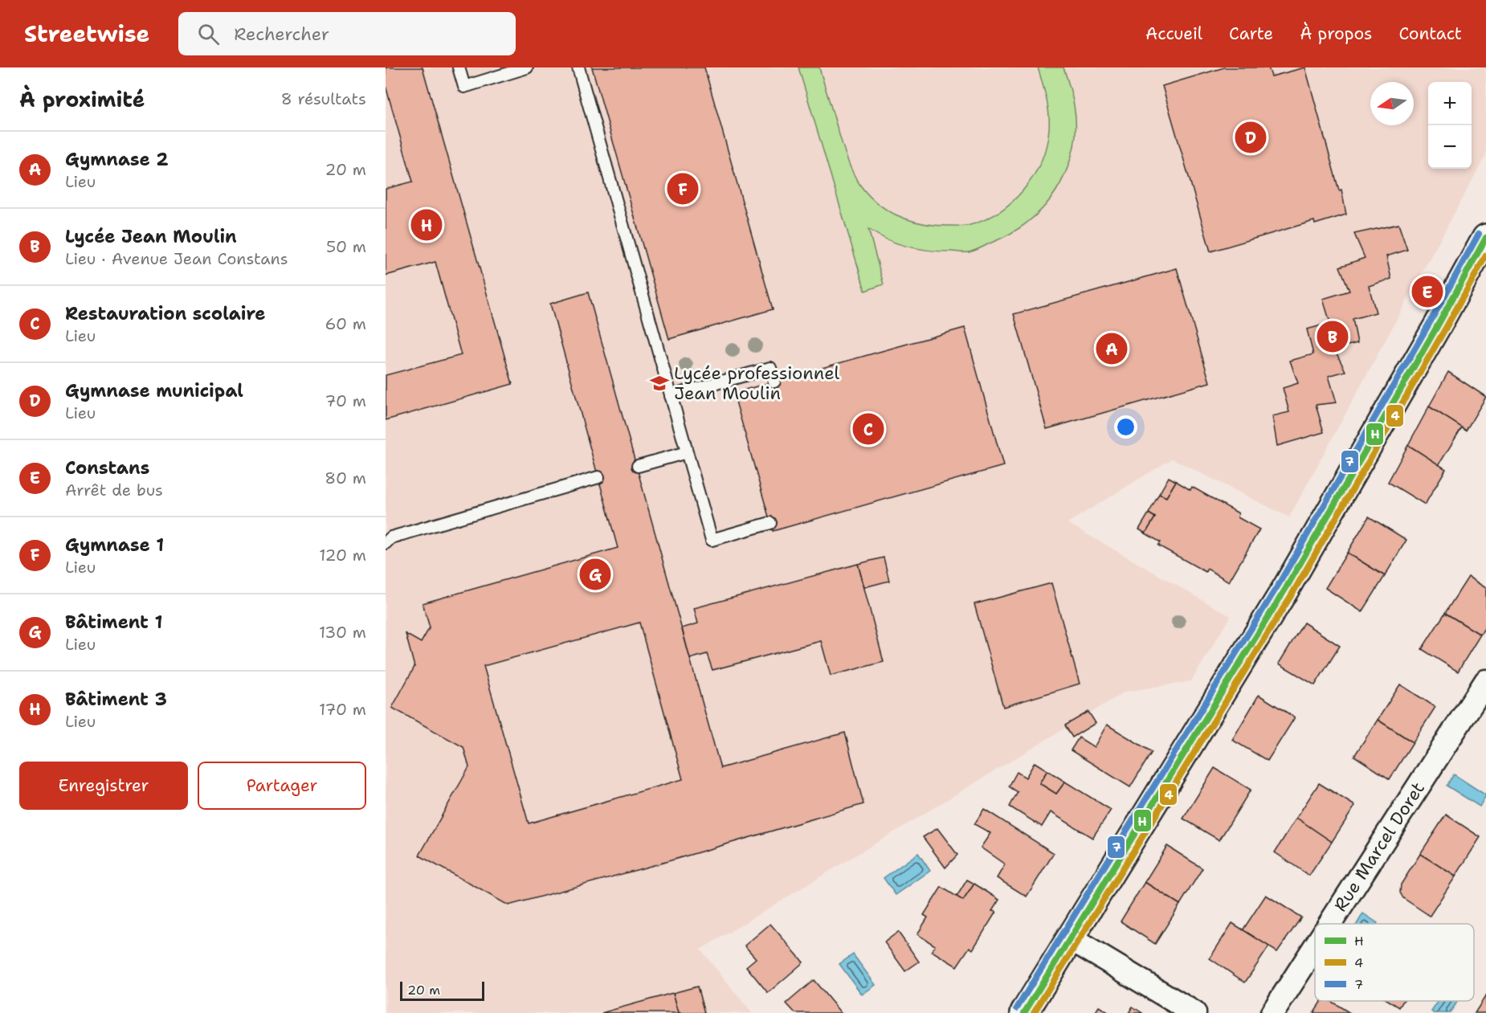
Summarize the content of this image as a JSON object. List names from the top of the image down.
{
  "streets": {
    "street": ["Rue Marcel Doret"]
  },
  "places": {
    "school or university": ["Lycée professionnel Jean Moulin"]
  },
  "lines": ["transit line 7", "transit line H", "transit line 4"],
  "legend": ["H", "4", "7"],
  "scale_bar": "20 m",
  "north": "left",
  "page": {
    "header": "Streetwise",
    "search": "Rechercher",
    "nav": [
      "Accueil",
      "Carte",
      "À propos",
      "Contact"
    ],
    "heading": ["À proximité", "8 résultats"],
    "map_buttons": ["+", "−"],
    "pins": [
      "D",
      "F",
      "H",
      "E",
      "B",
      "A",
      "C",
      "G"
    ],
    "list": [
      {
        "mark": "A",
        "name": "Gymnase 2",
        "note": "Lieu",
        "value": "20 m"
      },
      {
        "mark": "B",
        "name": "Lycée Jean Moulin",
        "note": "Lieu · Avenue Jean Constans",
        "value": "50 m"
      },
      {
        "mark": "C",
        "name": "Restauration scolaire",
        "note": "Lieu",
        "value": "60 m"
      },
      {
        "mark": "D",
        "name": "Gymnase municipal",
        "note": "Lieu",
        "value": "70 m"
      },
      {
        "mark": "E",
        "name": "Constans",
        "note": "Arrêt de bus",
        "value": "80 m"
      },
      {
        "mark": "F",
        "name": "Gymnase 1",
        "note": "Lieu",
        "value": "120 m"
      },
      {
        "mark": "G",
        "name": "Bâtiment 1",
        "note": "Lieu",
        "value": "130 m"
      },
      {
        "mark": "H",
        "name": "Bâtiment 3",
        "note": "Lieu",
        "value": "170 m"
      }
    ],
    "buttons": ["Enregistrer", "Partager"],
    "scale": "20 m"
  }
}
